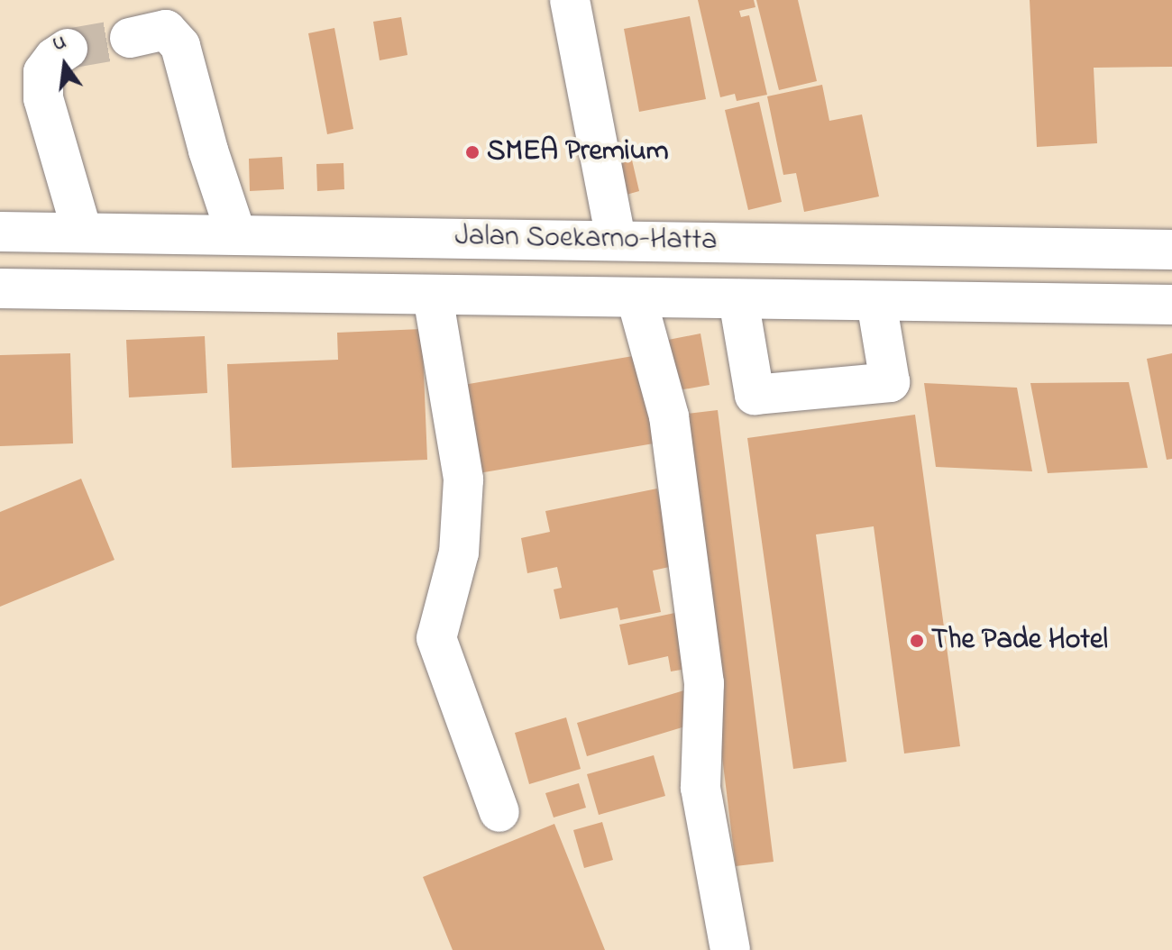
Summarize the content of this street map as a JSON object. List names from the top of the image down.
{
  "streets": {
    "main road": ["Jalan Soekarno-Hatta"]
  },
  "places": ["SMEA Premium", "The Pade Hotel"],
  "north": "top"
}
